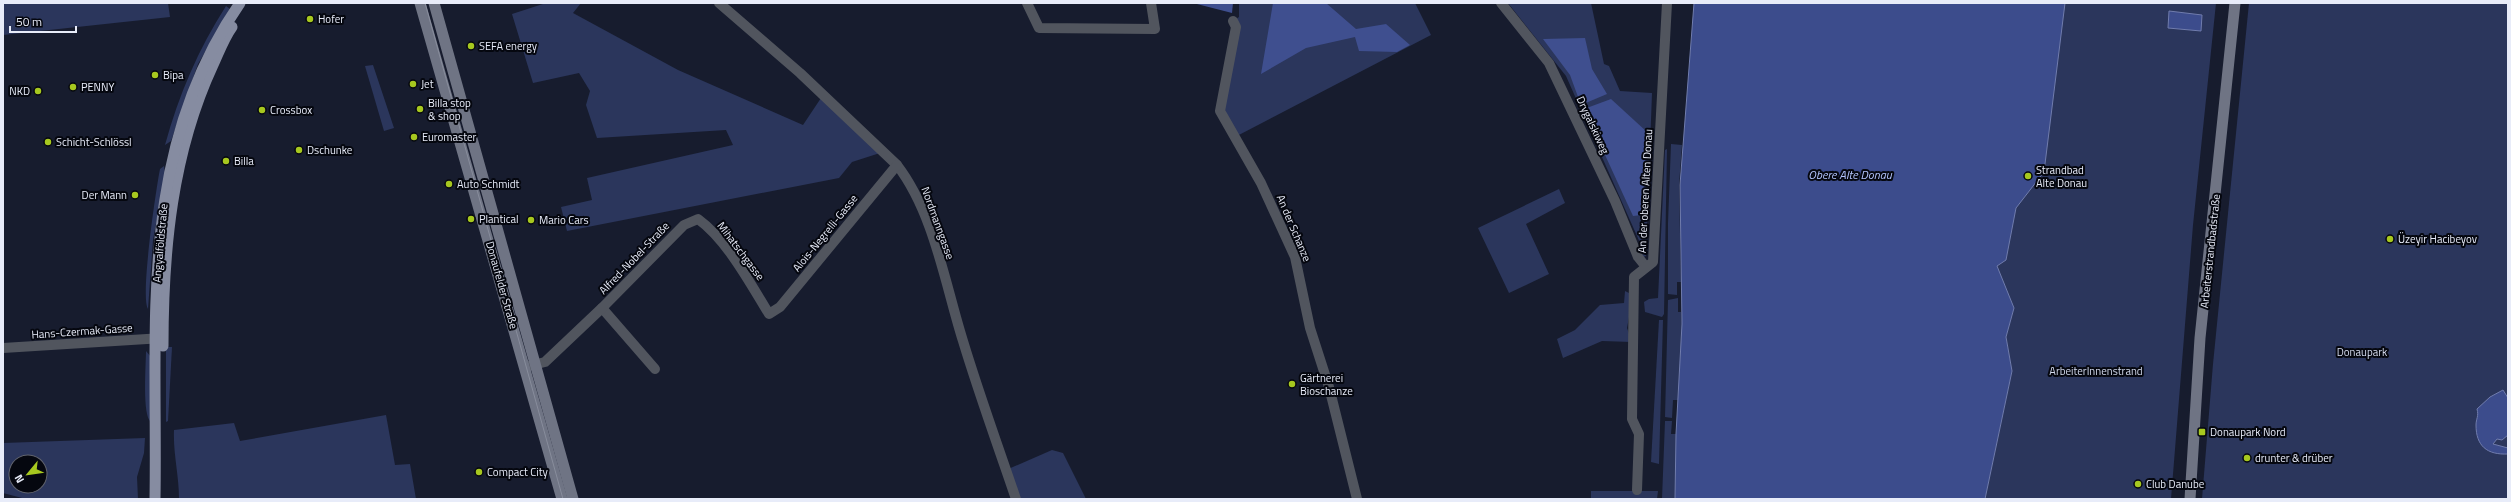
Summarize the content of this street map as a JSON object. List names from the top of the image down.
{
  "streets": {
    "main road": ["Angyalföldstraße", "Arbeiterstrandbadstraße", "Donaufelder Straße"],
    "street": [
      "Drygalskiweg",
      "An der oberen Alten Donau",
      "Nordmanngasse",
      "An der Schanze",
      "Alois-Negrelli-Gasse",
      "Mihatschgasse",
      "Alfred-Nobel-Straße",
      "Hans-Czermak-Gasse"
    ]
  },
  "crossings": [
    ["Drygalskiweg", "An der oberen Alten Donau"],
    ["Nordmanngasse", "Alois-Negrelli-Gasse"],
    ["Alois-Negrelli-Gasse", "Mihatschgasse"],
    ["Angyalföldstraße", "Hans-Czermak-Gasse"],
    ["Mihatschgasse", "Alfred-Nobel-Straße"],
    ["Alfred-Nobel-Straße", "Donaufelder Straße"]
  ],
  "water": ["Obere Alte Donau"],
  "parks": ["Donaupark", "ArbeiterInnenstrand"],
  "places": {
    "other": [
      "Hofer",
      "SEFA energy",
      "Bipa",
      "Jet",
      "PENNY",
      "NKD",
      "Billa stop & shop",
      "Crossbox",
      "Euromaster",
      "Schicht-Schlössl",
      "Dschunke",
      "Billa",
      "Strandbad Alte Donau",
      "Auto Schmidt",
      "Der Mann",
      "Plantical",
      "Mario Cars",
      "Üzeyir Hacibeyov",
      "Gärtnerei Bioschanze",
      "drunter & drüber",
      "Compact City",
      "Club Danube"
    ],
    "transit": ["Donaupark Nord"]
  },
  "scale_bar": "50 m",
  "north": "bottom left"
}
